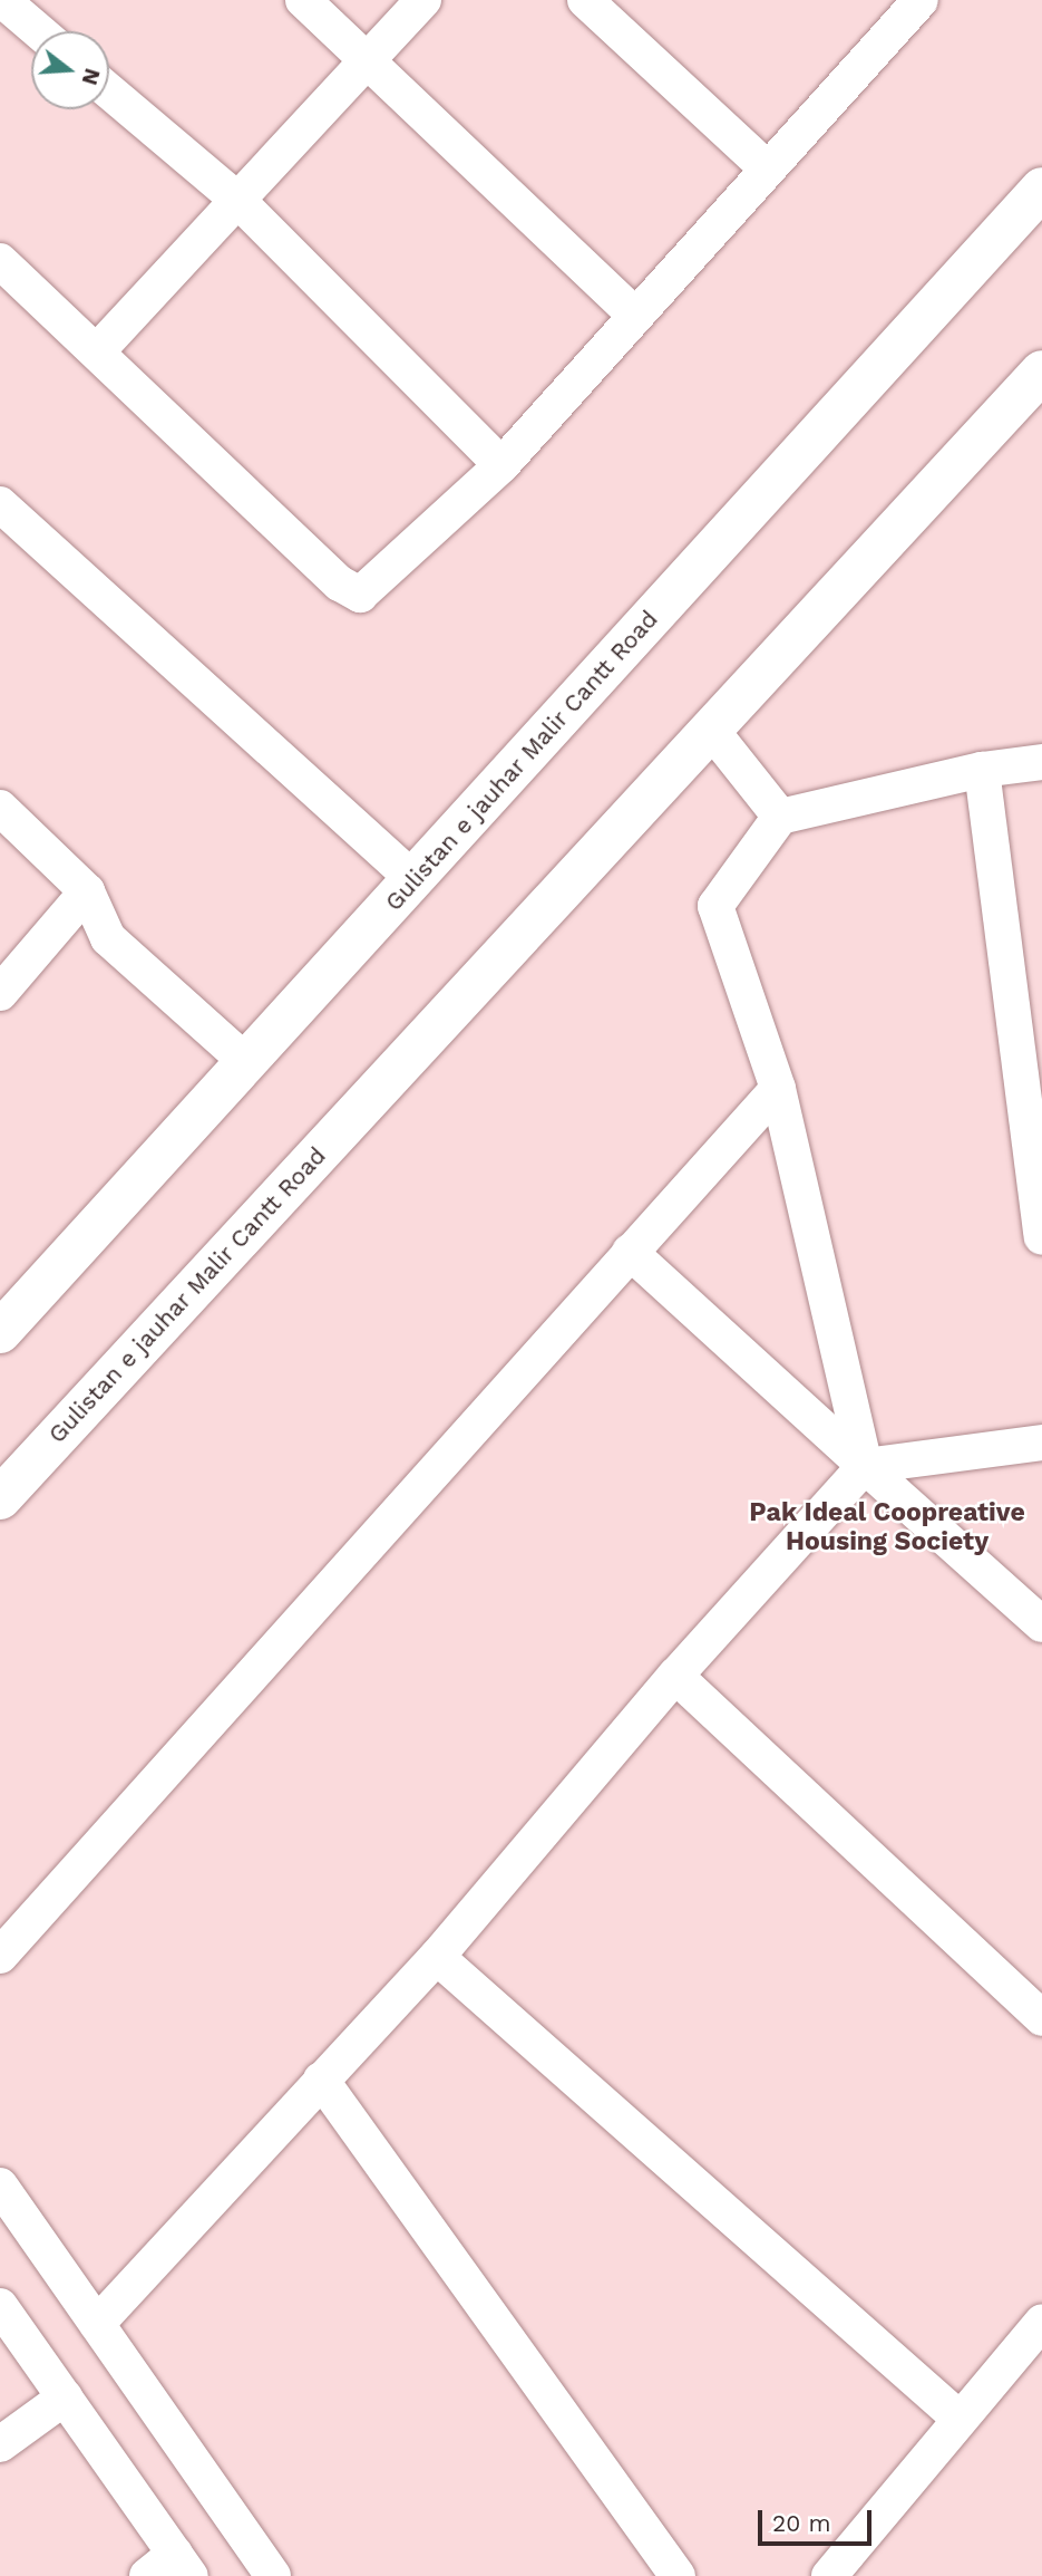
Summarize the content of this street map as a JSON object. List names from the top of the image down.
{
  "streets": {
    "main road": ["Gulistan e jauhar Malir Cantt Road"]
  },
  "districts": ["Pak Ideal Coopreative Housing Society"],
  "scale_bar": "20 m",
  "north": "right"
}
